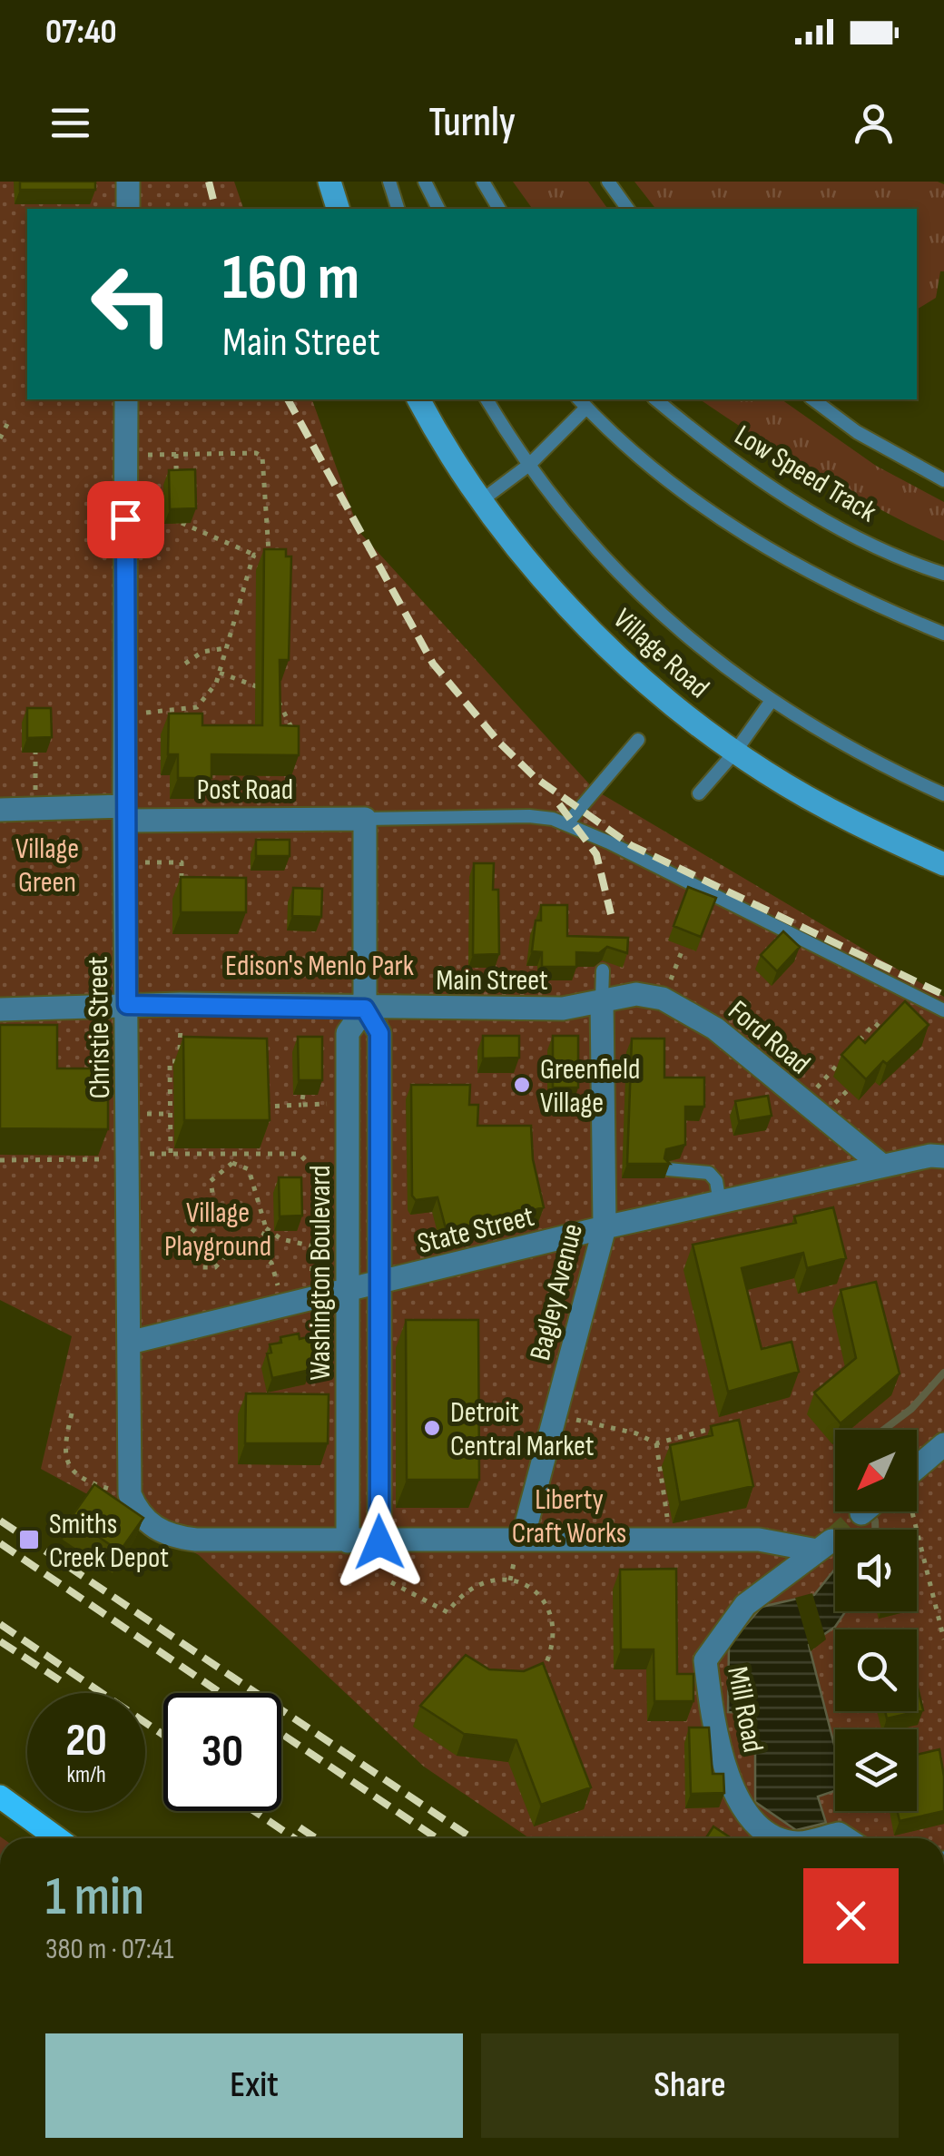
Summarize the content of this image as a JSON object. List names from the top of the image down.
{
  "streets": {
    "street": [
      "Village Road",
      "Post Road",
      "Main Street",
      "Christie Street",
      "Ford Road",
      "State Street",
      "Washington Boulevard",
      "Bagley Avenue",
      "Mill Road"
    ],
    "lane": ["Low Speed Track"]
  },
  "crossings": [
    ["Post Road", "Christie Street"],
    ["Post Road", "Washington Boulevard"],
    ["Main Street", "Christie Street"],
    ["Main Street", "Ford Road"],
    ["Main Street", "Washington Boulevard"],
    ["Main Street", "Bagley Avenue"],
    ["Christie Street", "State Street"],
    ["Ford Road", "State Street"],
    ["Ford Road", "Bagley Avenue"],
    ["State Street", "Washington Boulevard"],
    ["State Street", "Bagley Avenue"]
  ],
  "parks": [
    "Village Green",
    "Edison's Menlo Park",
    "Village Playground",
    "Liberty Craft Works"
  ],
  "places": {
    "other": ["Greenfield Village", "Detroit Central Market"],
    "transit": ["Smiths Creek Depot"]
  },
  "north": "bottom left",
  "page": {
    "status": "07:40",
    "header": "Turnly",
    "turn": ["160 m", "Main Street"],
    "speed": "20 km/h",
    "limit": "30",
    "heading": ["1 min", "380 m · 07:41"],
    "buttons": ["Exit", "Share"]
  }
}
